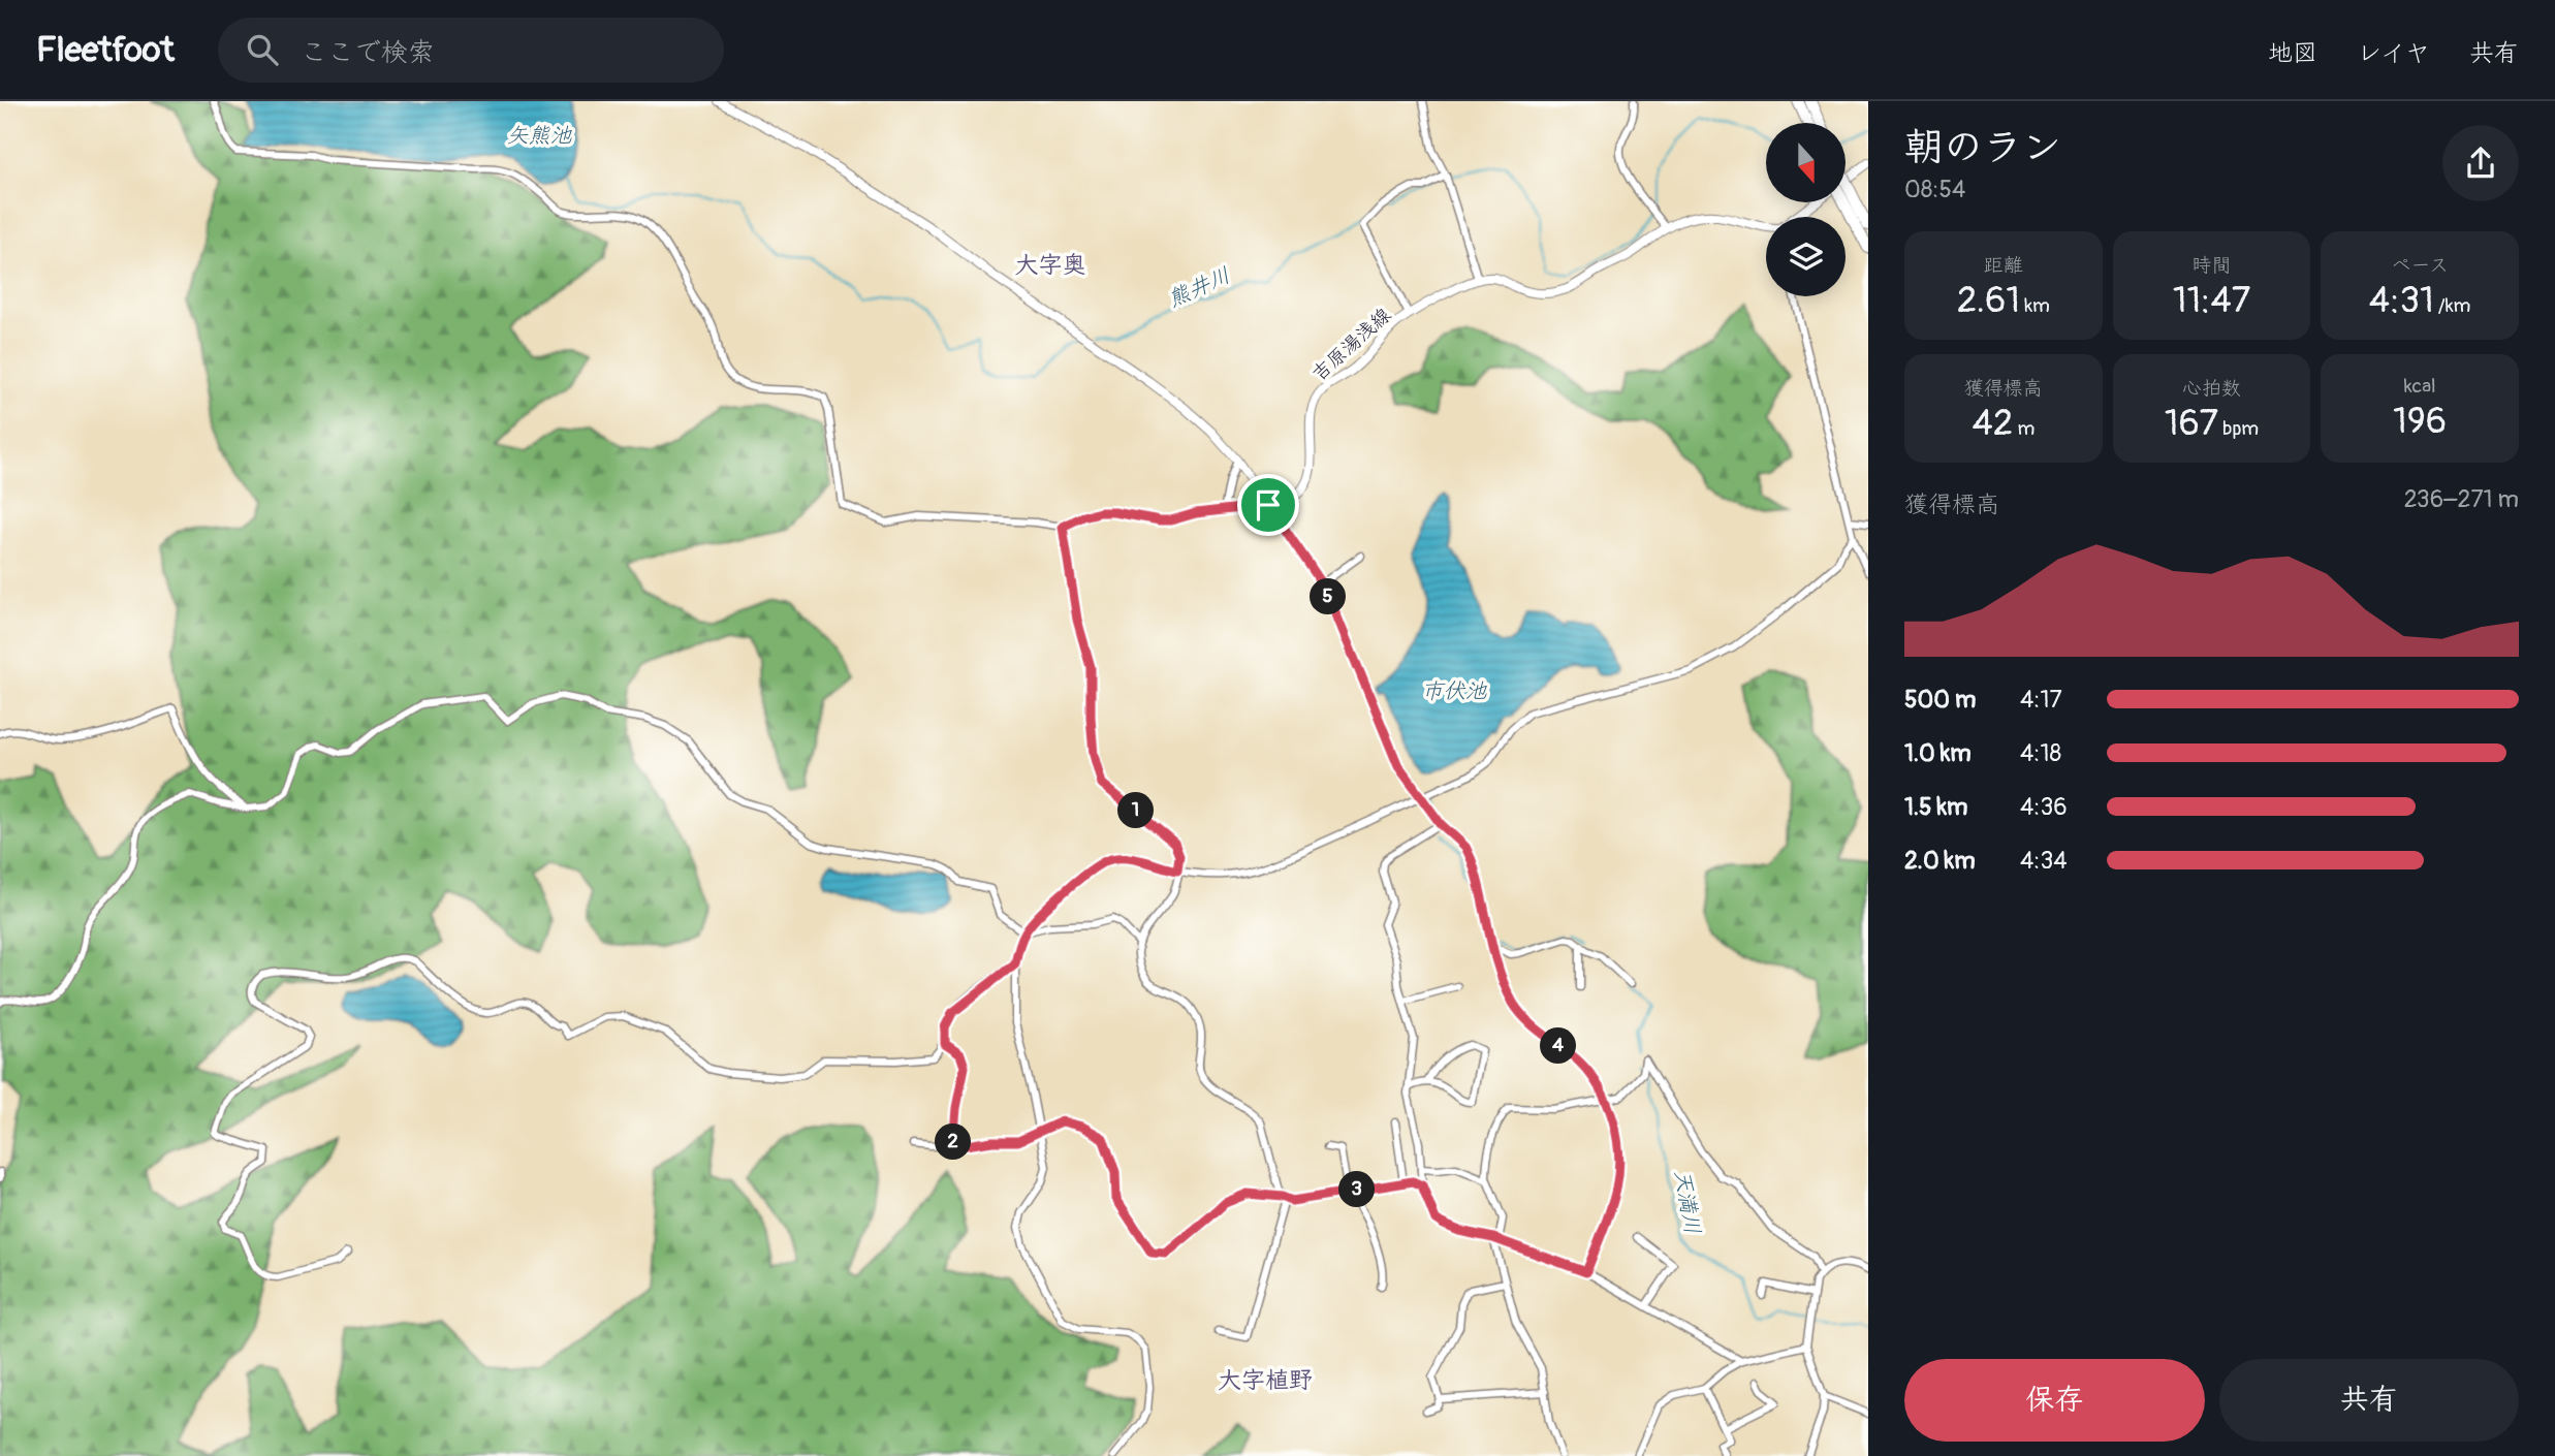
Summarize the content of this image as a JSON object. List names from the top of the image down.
{
  "streets": {
    "main road": ["吉原湯浅線"]
  },
  "districts": ["大字奥", "大字植野"],
  "water": [
    "矢熊池",
    "熊井川",
    "市伏池",
    "天満川"
  ],
  "north": "bottom",
  "page": {
    "header": "Fleetfoot",
    "search": "ここで検索",
    "nav": ["地図", "レイヤ", "共有"],
    "heading": ["朝のラン", "08:54"],
    "stats": [
      ["距離", "2.61 km"],
      ["時間", "11:47"],
      ["ペース", "4:31 /km"],
      ["獲得標高", "42 m"],
      ["心拍数", "167 bpm"],
      ["kcal", "196"]
    ],
    "chart": ["獲得標高", "236–271 m"],
    "pins": [
      "5",
      "1",
      "4",
      "2",
      "3"
    ],
    "list": [
      {
        "name": "500 m",
        "note": "4:17"
      },
      {
        "name": "1.0 km",
        "note": "4:18"
      },
      {
        "name": "1.5 km",
        "note": "4:36"
      },
      {
        "name": "2.0 km",
        "note": "4:34"
      }
    ],
    "buttons": ["保存", "共有"]
  }
}
